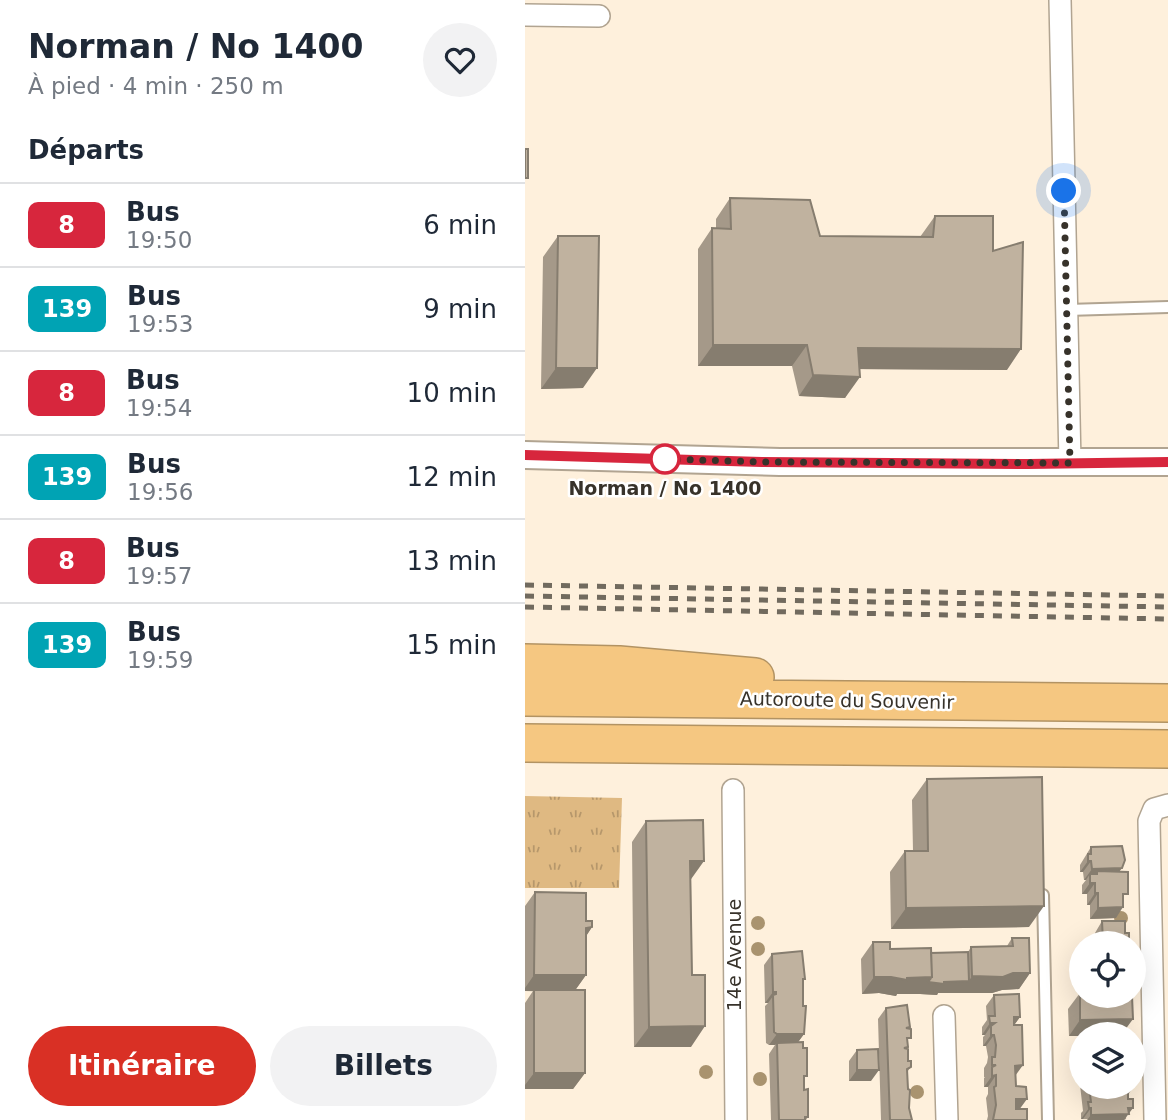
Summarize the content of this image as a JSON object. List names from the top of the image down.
{
  "streets": {
    "highway": ["Autoroute du Souvenir"],
    "street": ["14e Avenue"]
  },
  "places": ["Norman / No 1400"],
  "lines": ["bus line 8"],
  "page": {
    "heading": [
      ["Norman / No 1400", "À pied · 4 min · 250 m"],
      "Départs"
    ],
    "list": [
      {
        "mark": "8",
        "name": "Bus",
        "note": "19:50",
        "value": "6 min"
      },
      {
        "mark": "139",
        "name": "Bus",
        "note": "19:53",
        "value": "9 min"
      },
      {
        "mark": "8",
        "name": "Bus",
        "note": "19:54",
        "value": "10 min"
      },
      {
        "mark": "139",
        "name": "Bus",
        "note": "19:56",
        "value": "12 min"
      },
      {
        "mark": "8",
        "name": "Bus",
        "note": "19:57",
        "value": "13 min"
      },
      {
        "mark": "139",
        "name": "Bus",
        "note": "19:59",
        "value": "15 min"
      }
    ],
    "buttons": ["Itinéraire", "Billets"]
  }
}
